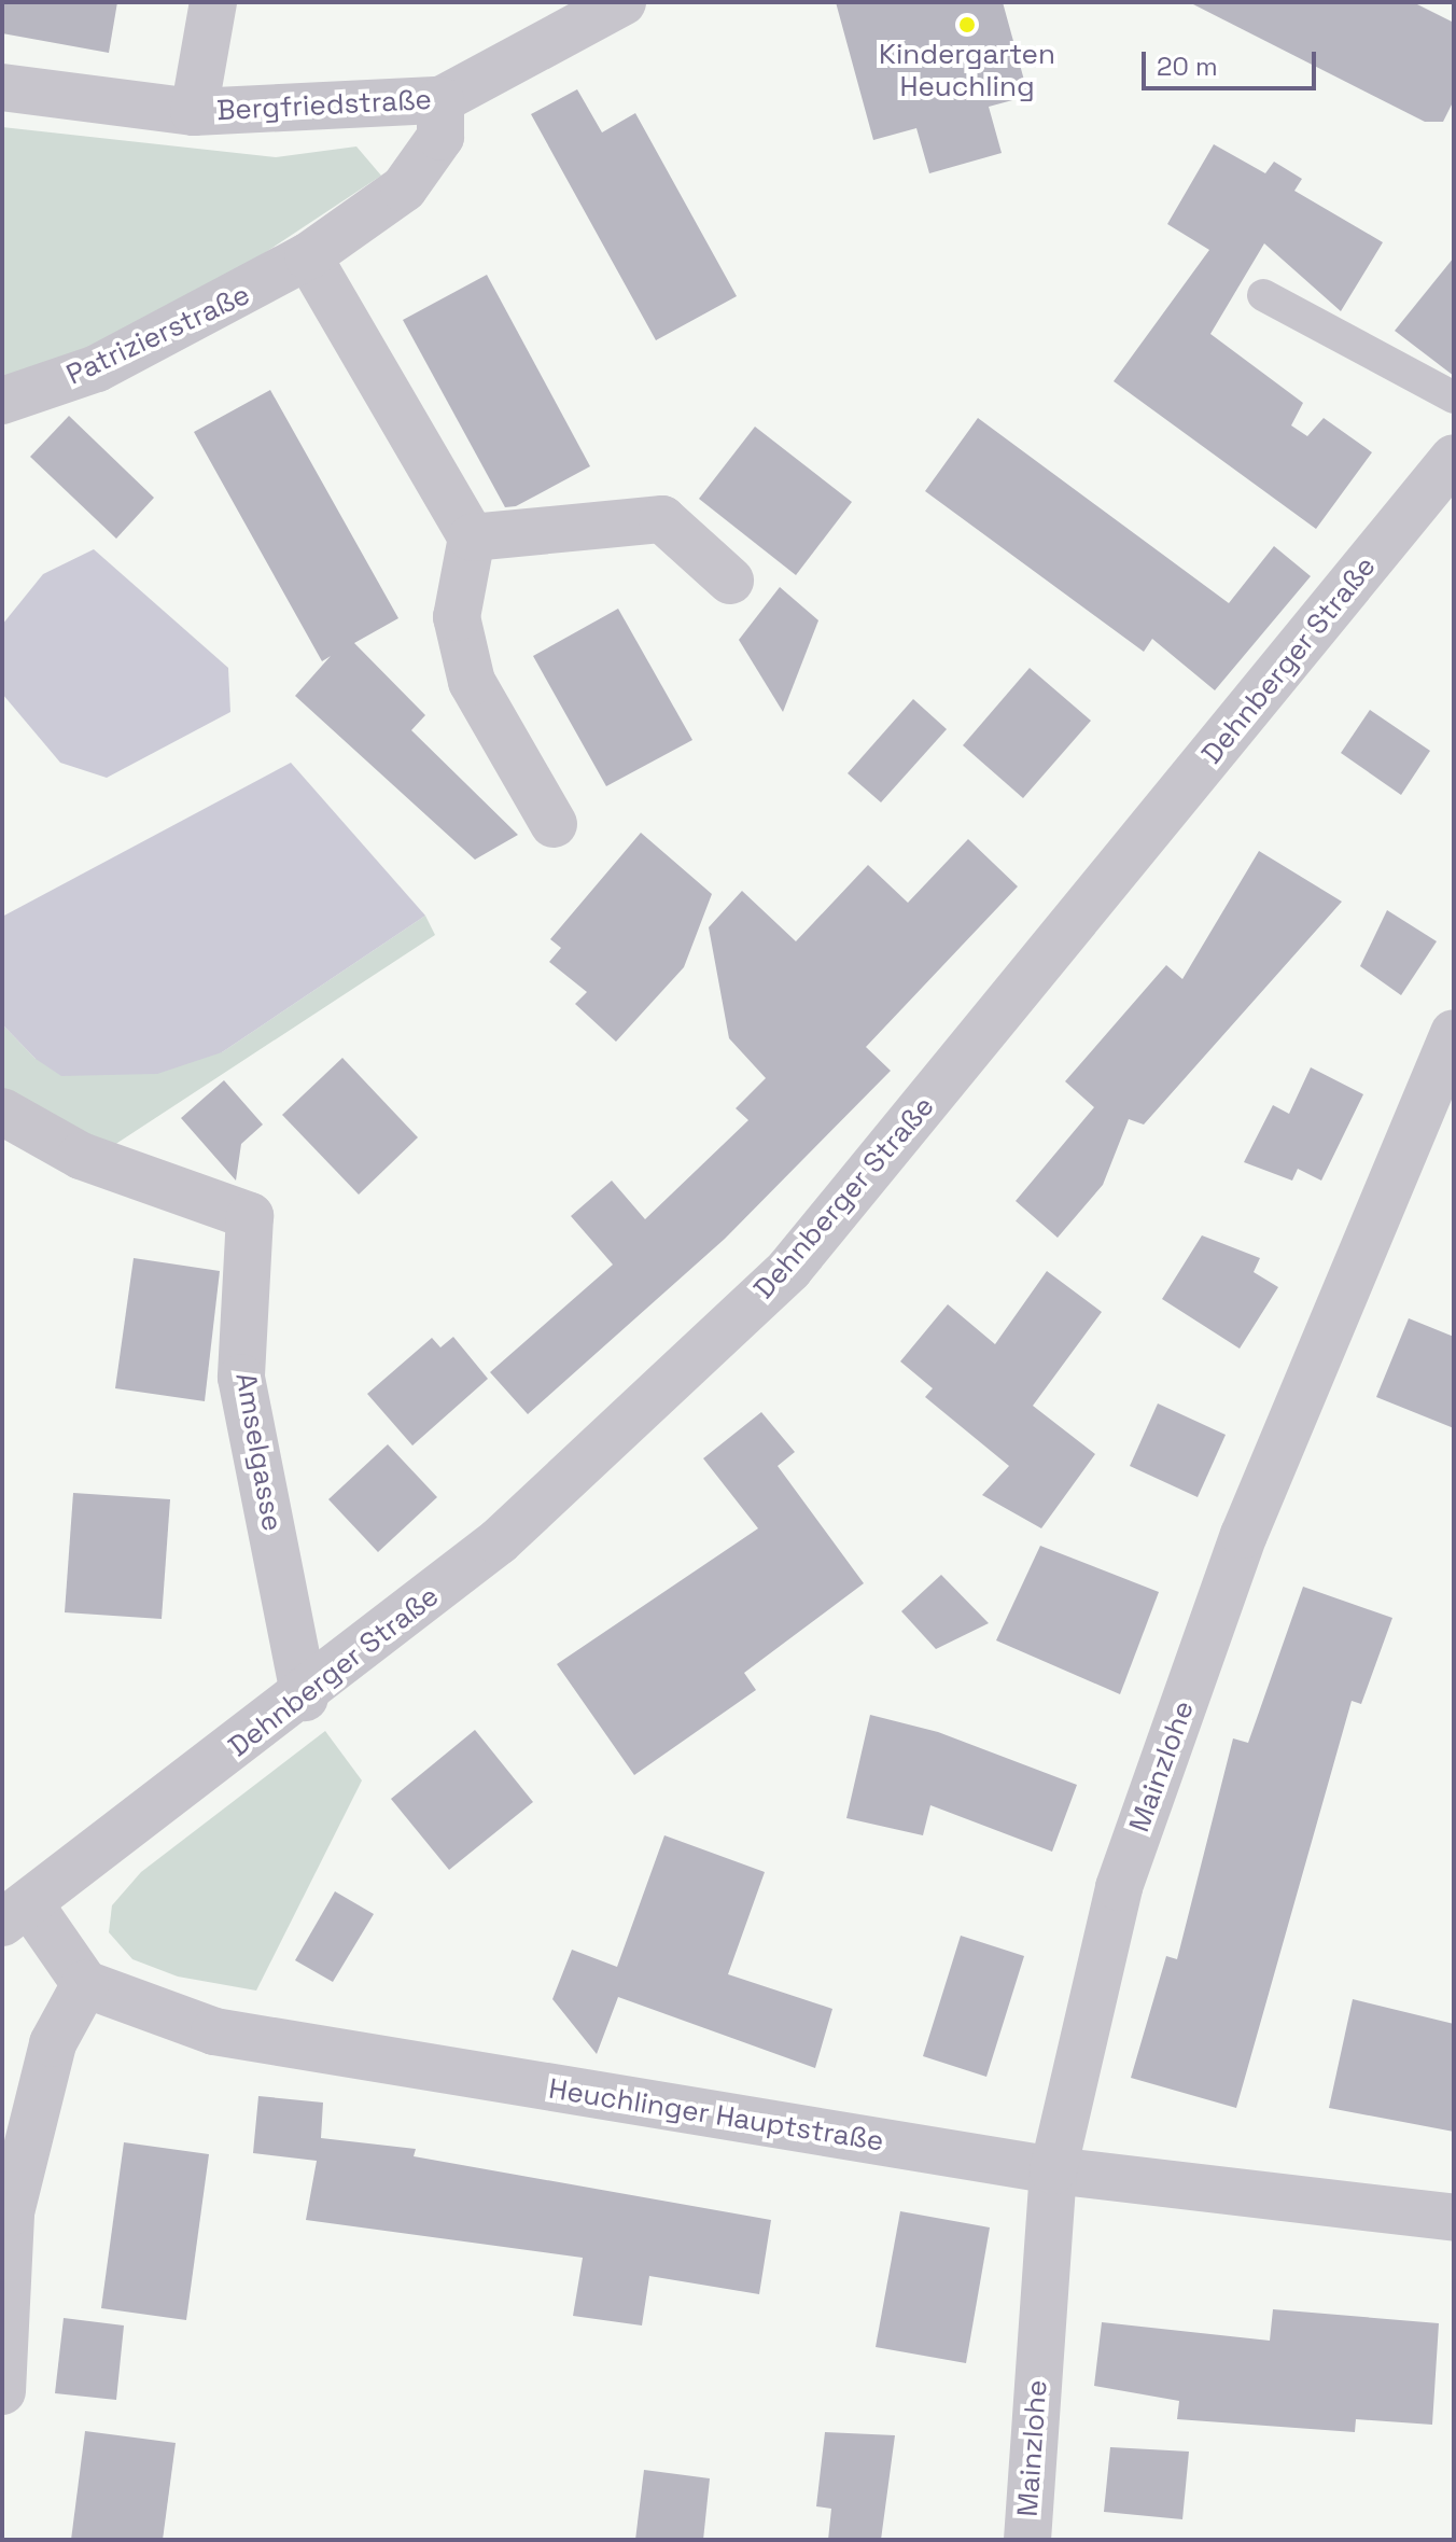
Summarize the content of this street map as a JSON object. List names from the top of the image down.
{
  "streets": {
    "street": [
      "Bergfriedstraße",
      "Patrizierstraße",
      "Dehnberger Straße",
      "Amselgasse",
      "Mainzlohe",
      "Heuchlinger Hauptstraße"
    ]
  },
  "crossings": [
    ["Bergfriedstraße", "Patrizierstraße"],
    ["Dehnberger Straße", "Amselgasse"],
    ["Mainzlohe", "Heuchlinger Hauptstraße"]
  ],
  "places": ["Kindergarten Heuchling"],
  "scale_bar": "20 m"
}
